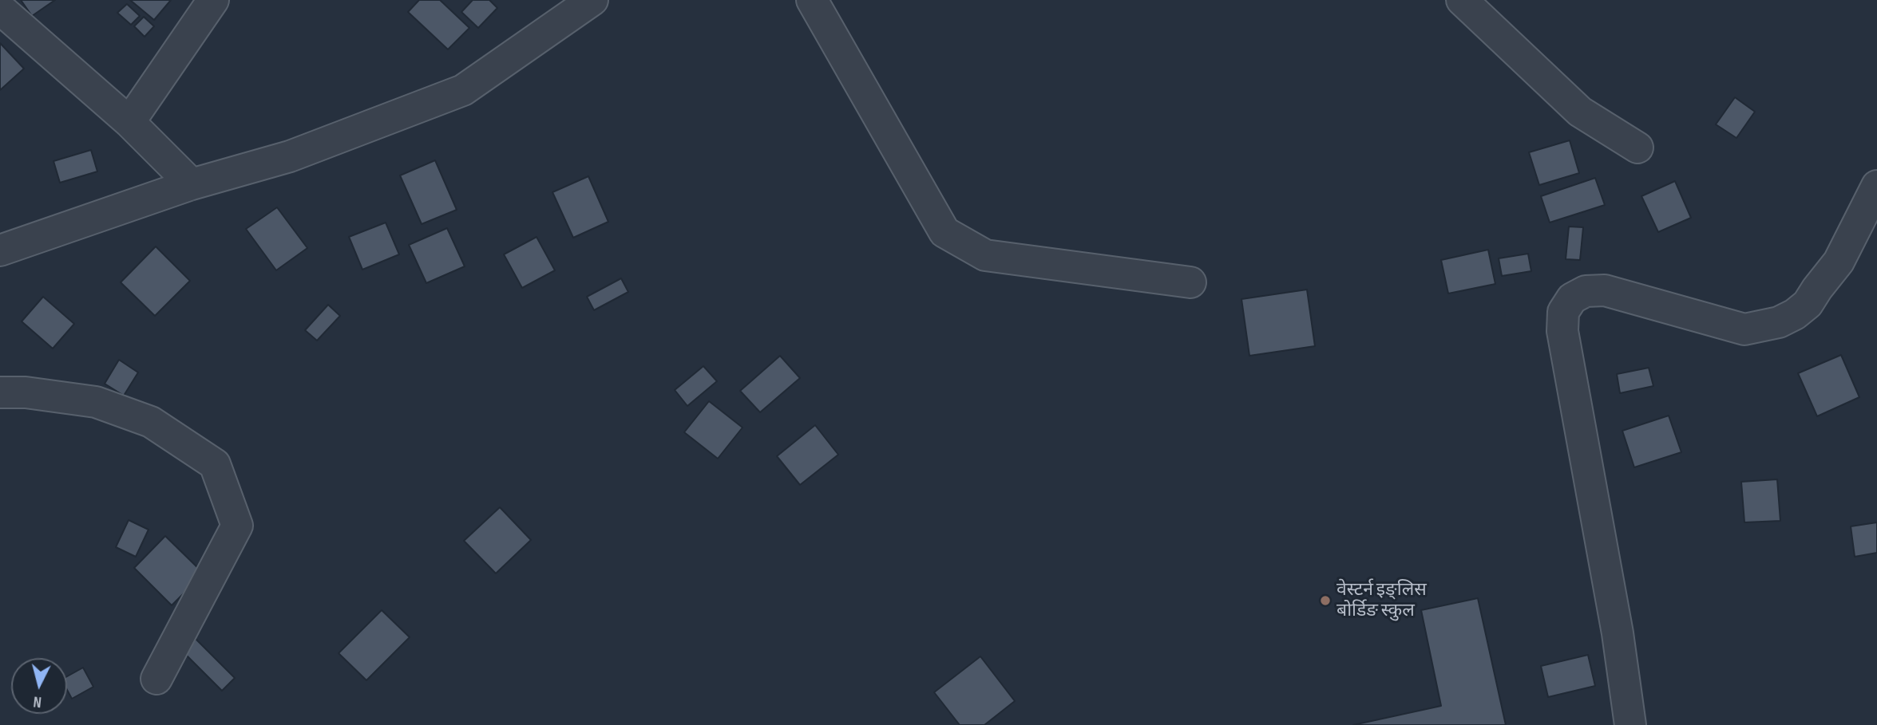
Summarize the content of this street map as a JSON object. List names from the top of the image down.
{
  "places": ["वेस्टर्न इङ्लिस बोर्डिङ स्कुल"],
  "north": "bottom"
}
